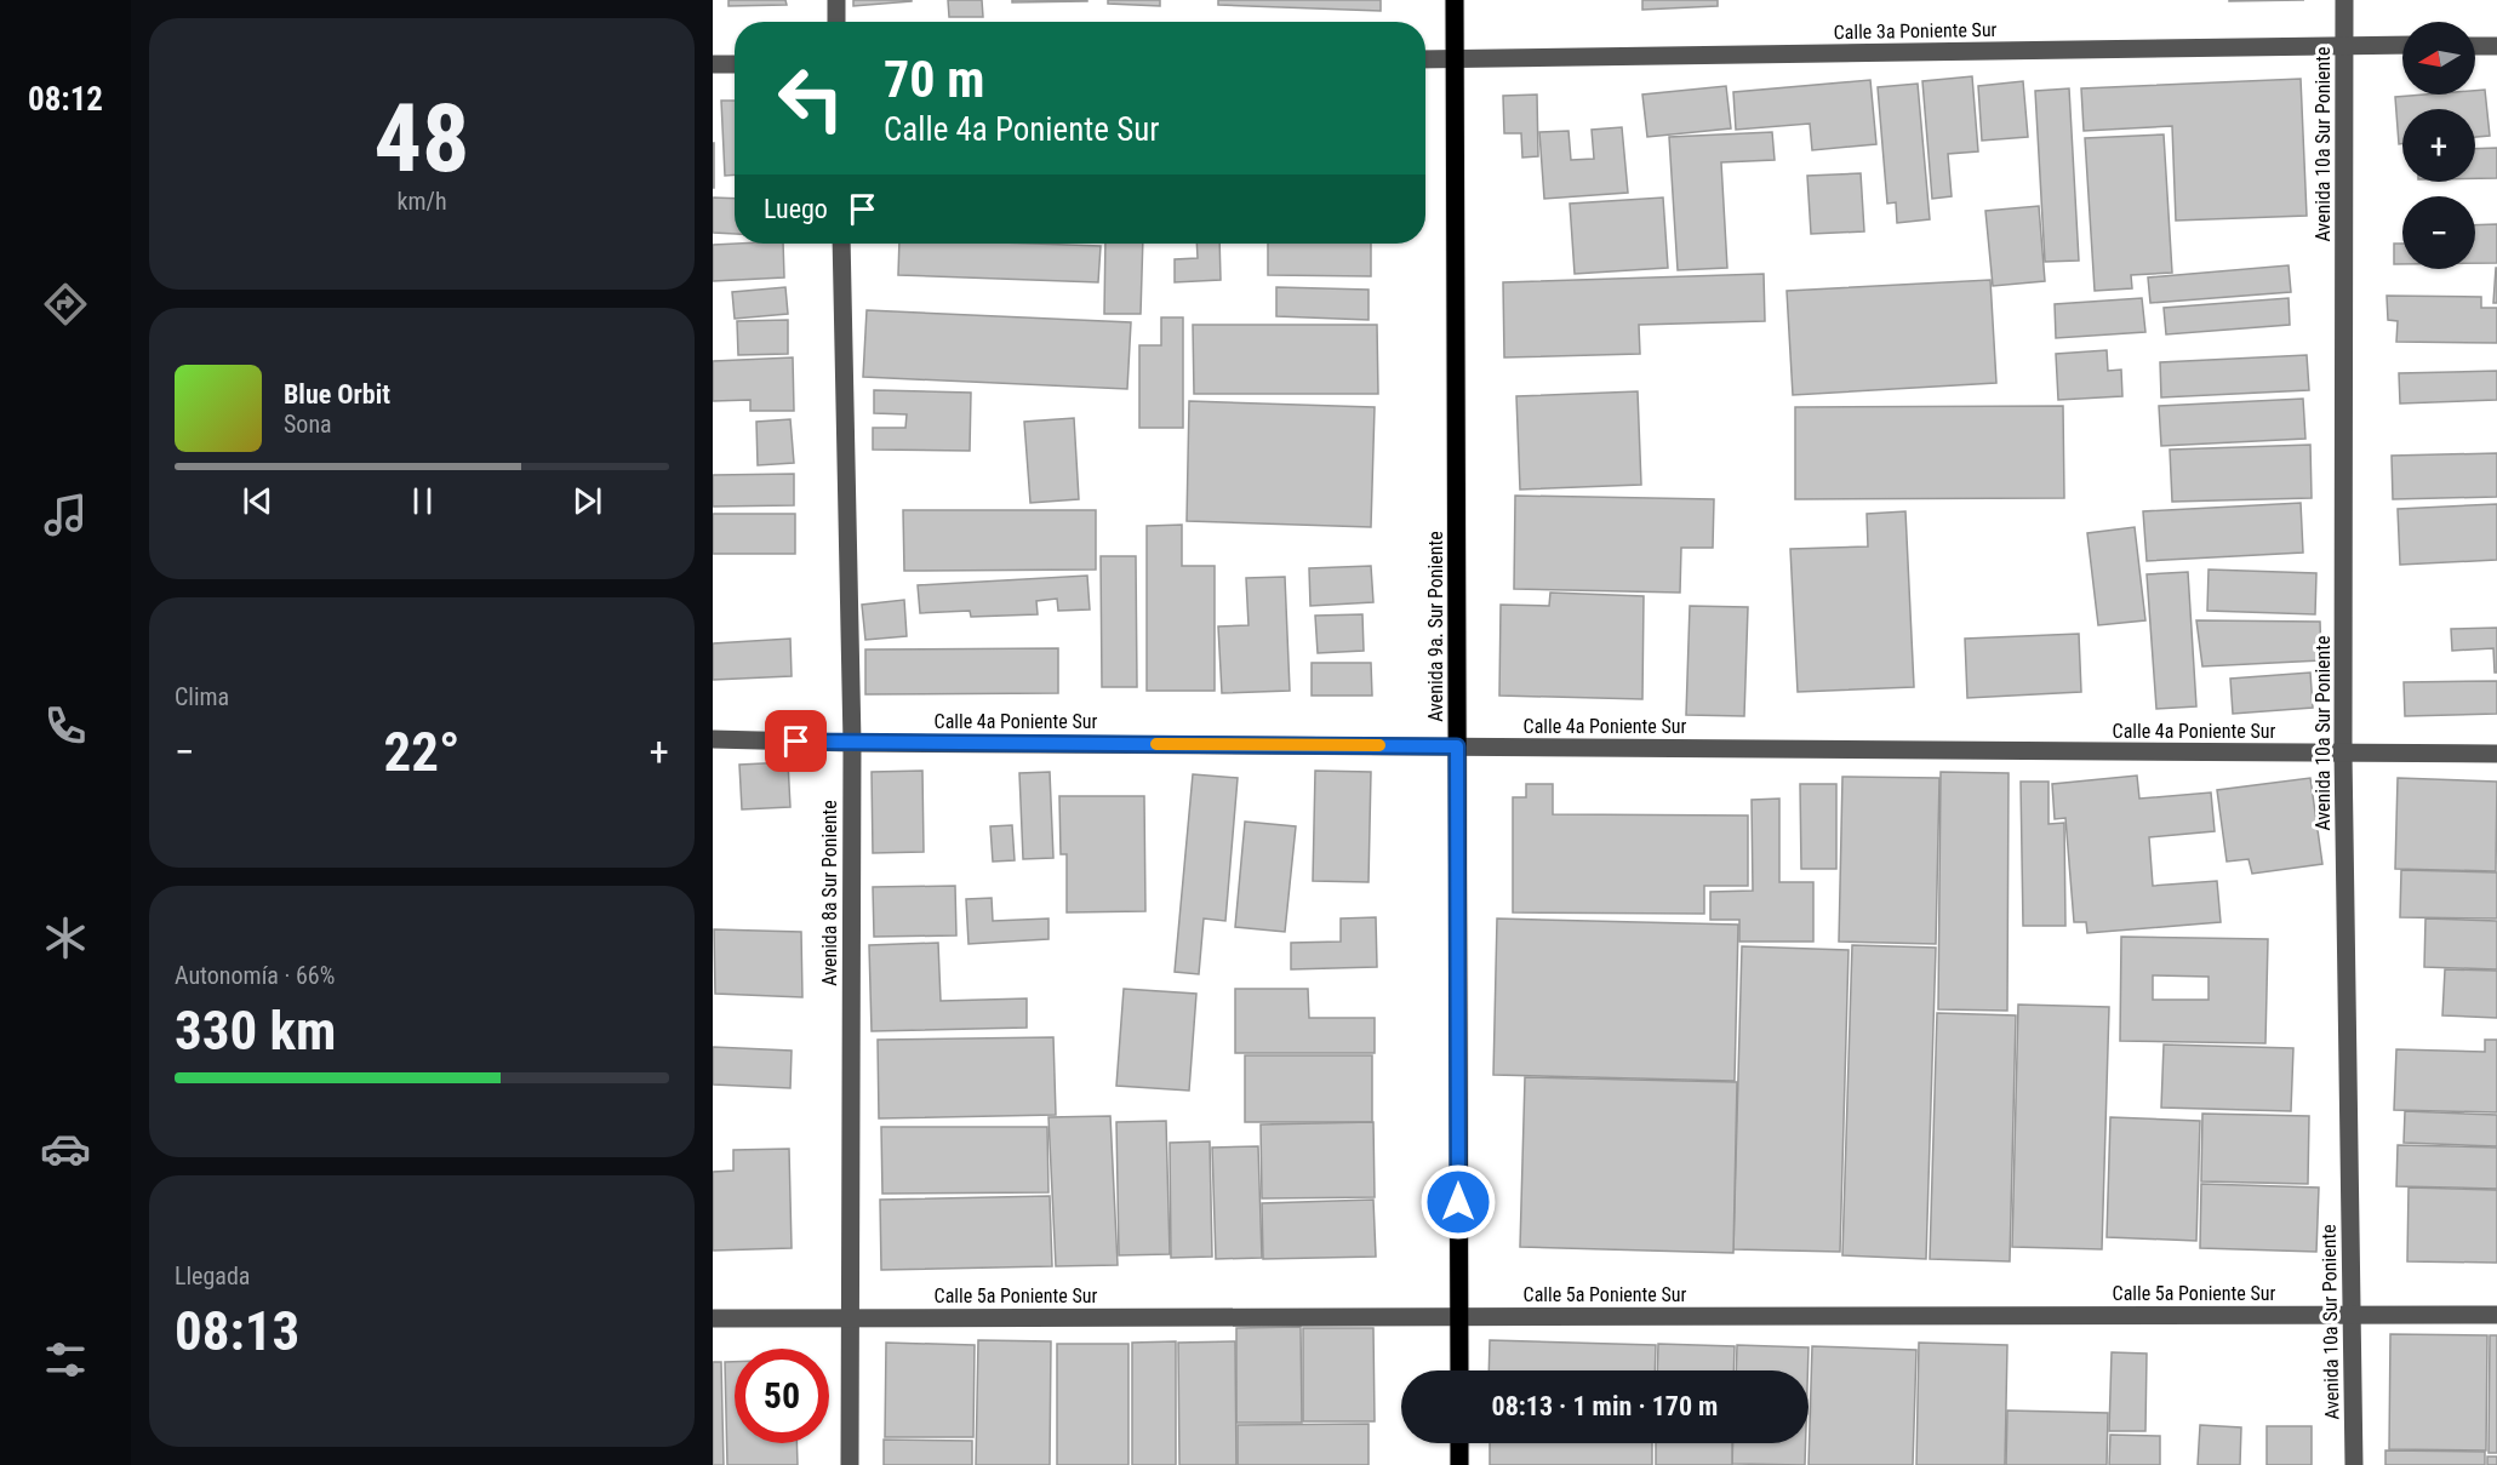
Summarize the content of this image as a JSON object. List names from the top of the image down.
{
  "streets": {
    "main road": ["Avenida 9a. Sur Poniente"],
    "street": [
      "Calle 3a Poniente Sur",
      "Avenida 10a Sur Poniente",
      "Calle 4a Poniente Sur",
      "Avenida 8a Sur Poniente",
      "Calle 5a Poniente Sur"
    ]
  },
  "crossings": [
    ["Calle 3a Poniente Sur", "Avenida 10a Sur Poniente"],
    ["Calle 3a Poniente Sur", "Avenida 9a. Sur Poniente"],
    ["Avenida 10a Sur Poniente", "Calle 4a Poniente Sur"],
    ["Avenida 10a Sur Poniente", "Calle 5a Poniente Sur"],
    ["Avenida 9a. Sur Poniente", "Calle 4a Poniente Sur"],
    ["Avenida 9a. Sur Poniente", "Calle 5a Poniente Sur"],
    ["Calle 4a Poniente Sur", "Avenida 8a Sur Poniente"],
    ["Avenida 8a Sur Poniente", "Calle 5a Poniente Sur"]
  ],
  "north": "left",
  "page": {
    "tabs": "08:12",
    "tile": [
      ["48", "km/h"],
      "Clima",
      ["Autonomía · 66%", "330 km"],
      ["Llegada", "08:13"]
    ],
    "map_buttons": ["+", "−"],
    "turn": ["70 m", "Calle 4a Poniente Sur"],
    "then": "Luego",
    "song": ["Blue Orbit", "Sona"],
    "heat": ["−", "22°", "+"],
    "limit": "50",
    "trip": "08:13 · 1 min · 170 m"
  }
}
